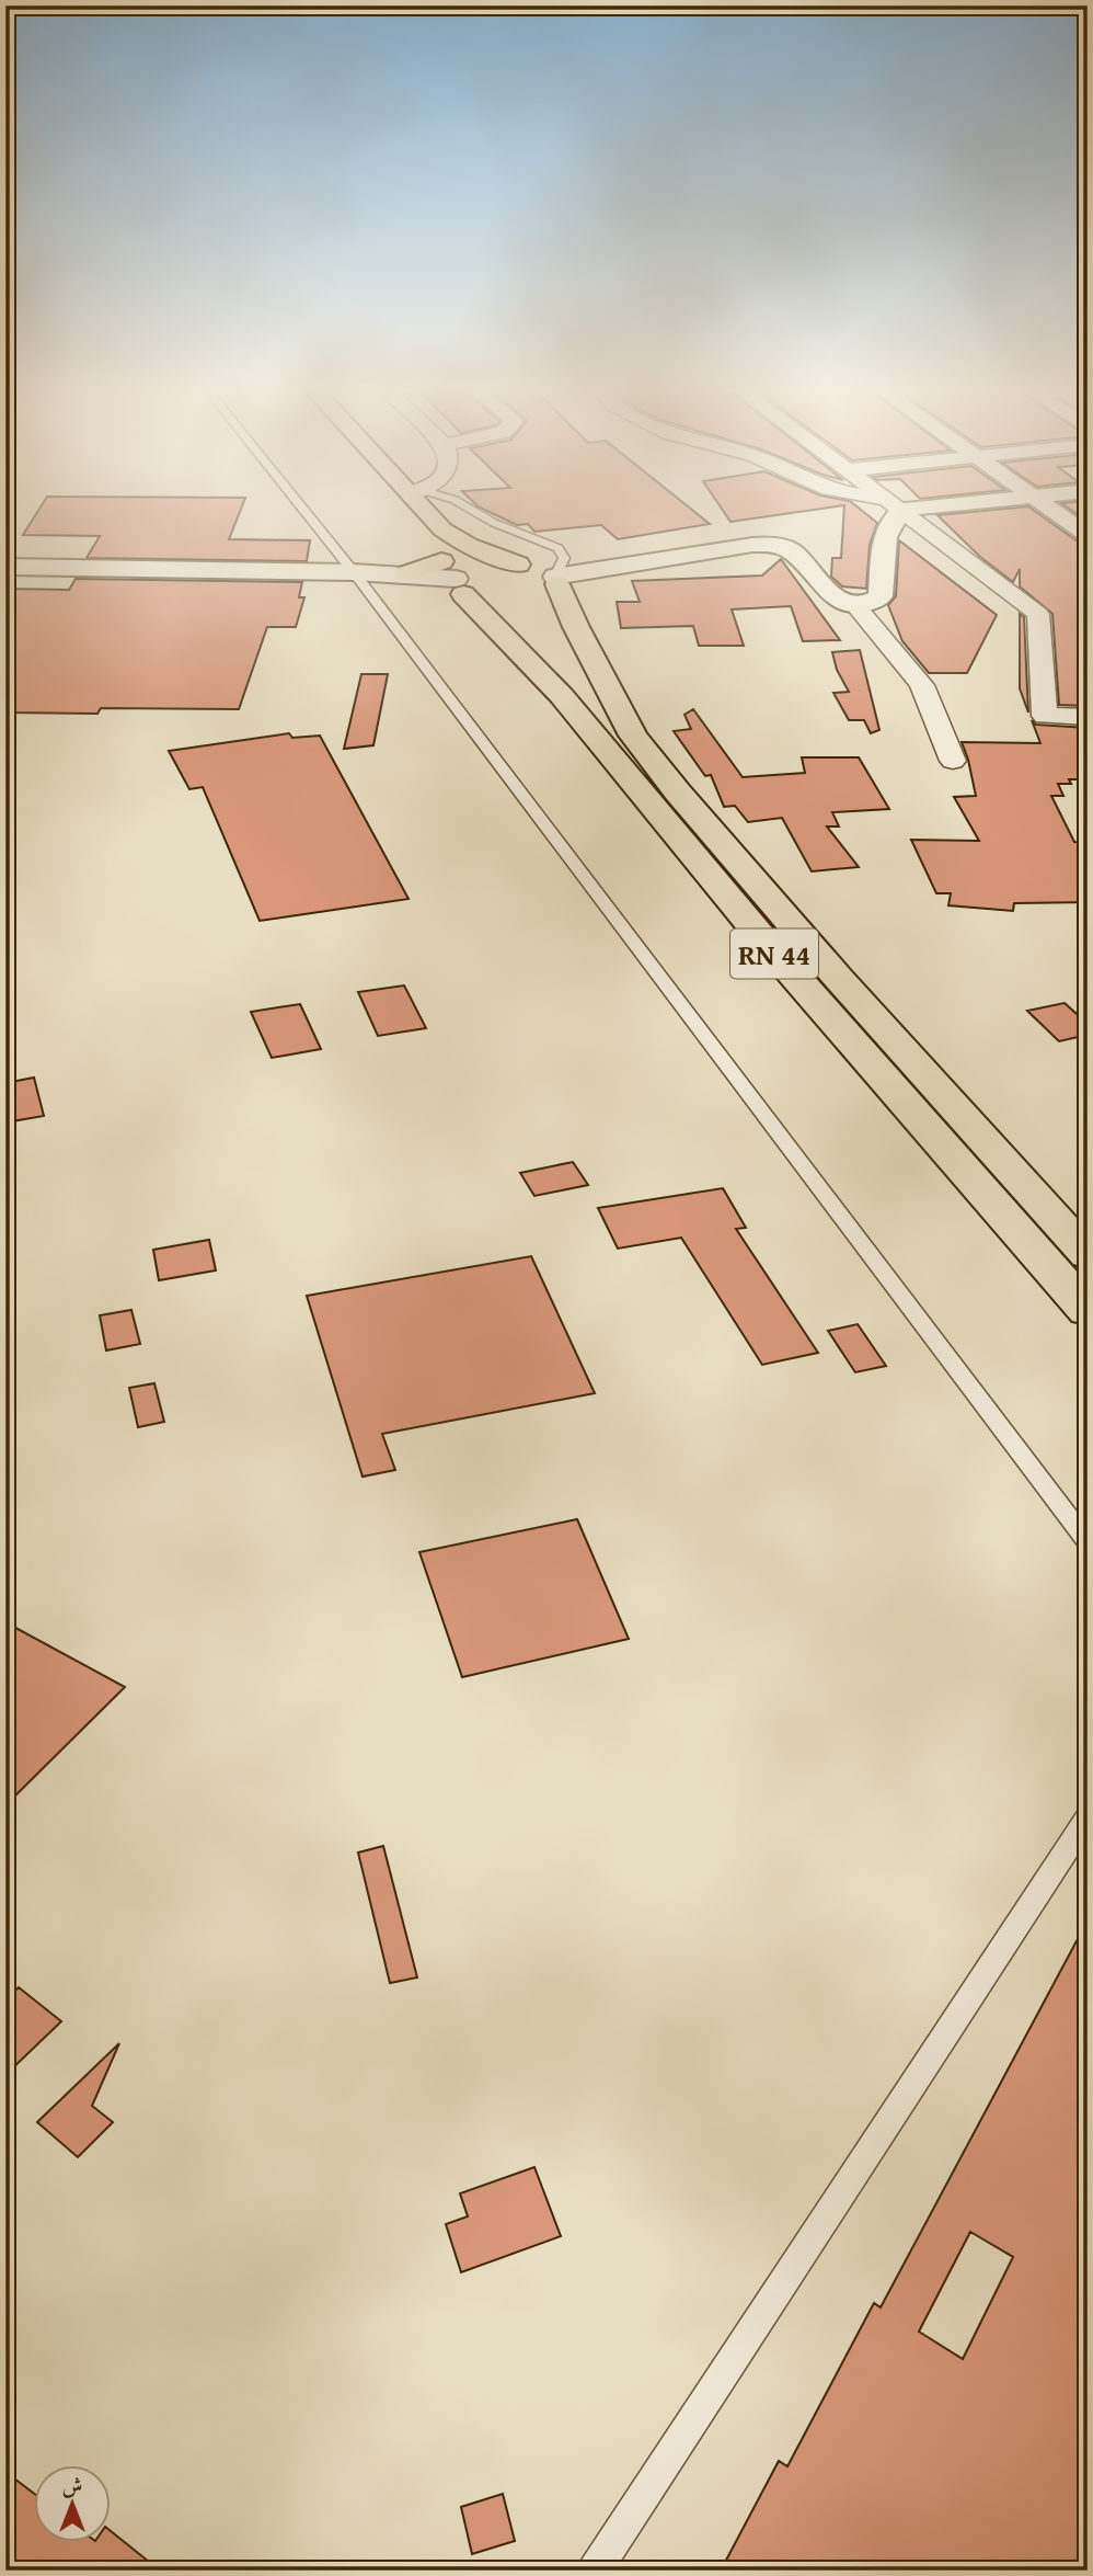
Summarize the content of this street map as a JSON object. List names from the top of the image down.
{
  "streets": {
    "highway": ["RN 44"]
  },
  "north": "top"
}
